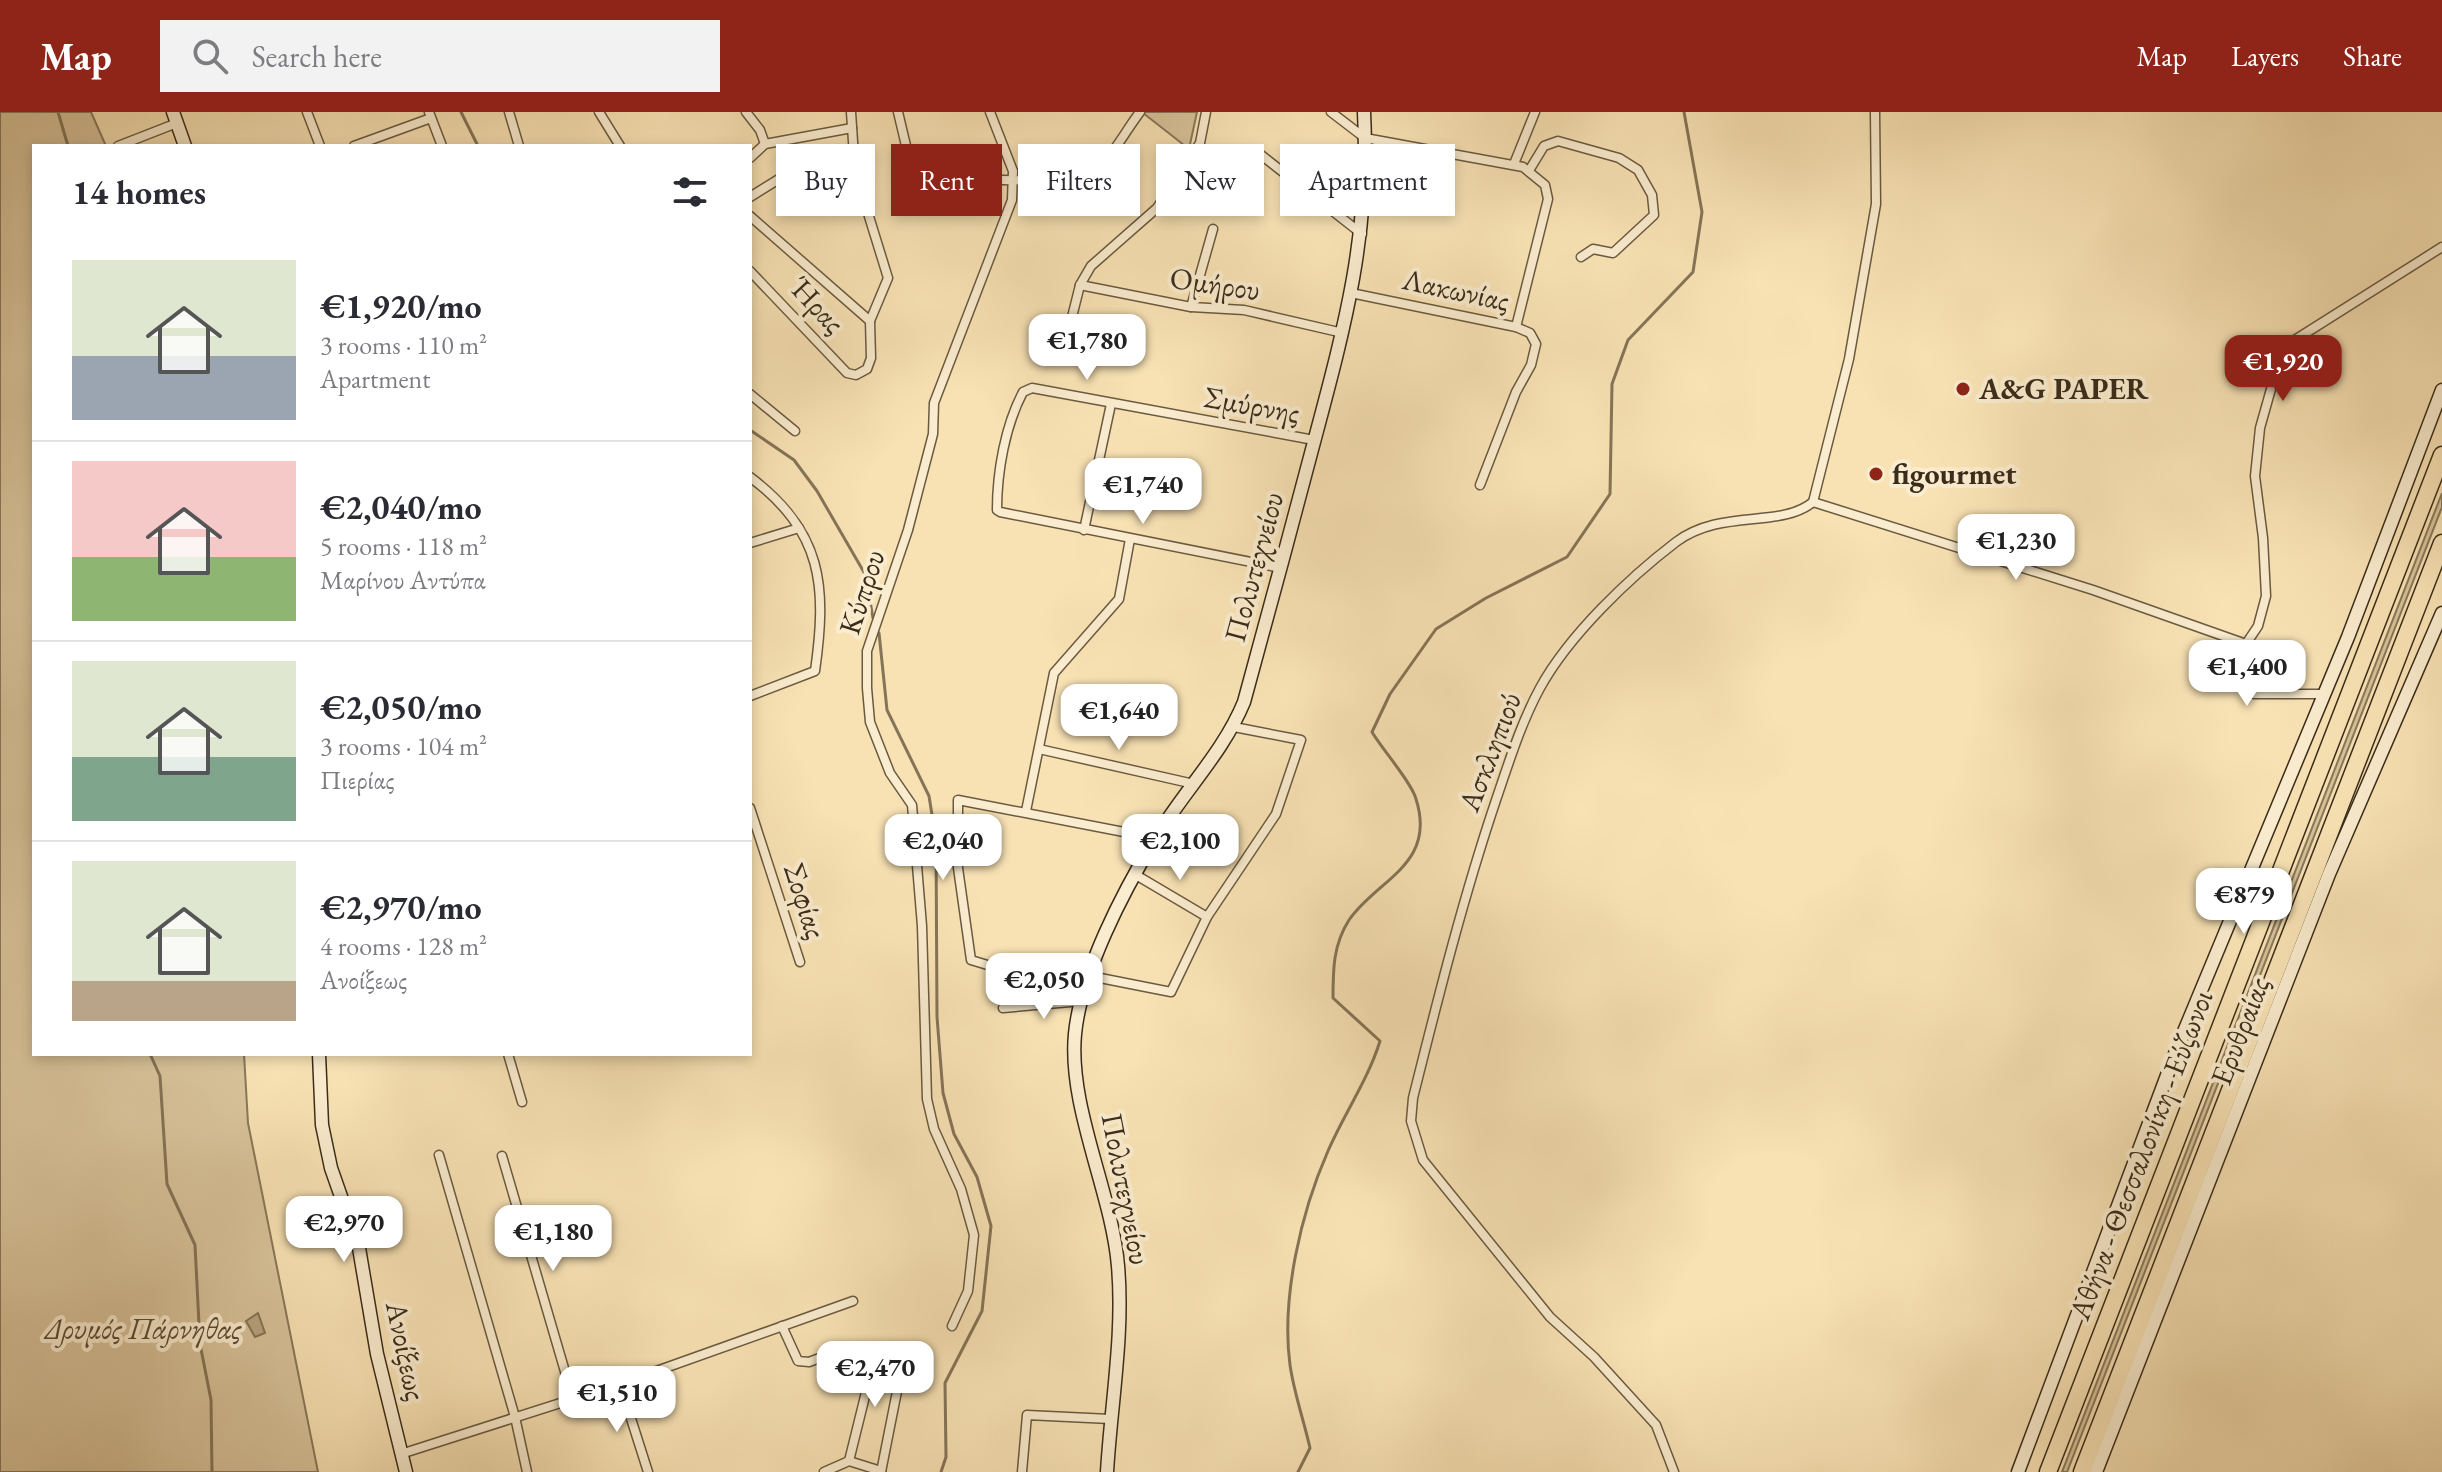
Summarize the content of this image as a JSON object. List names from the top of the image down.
{
  "streets": {
    "highway": ["Αθήνα - Θεσσαλονίκη - Εύζωνοι"],
    "main road": ["Πολυτεχνείου", "Ερυθραίας", "Ανοίξεως"],
    "street": [
      "Ομήρου",
      "Λακωνίας",
      "Ήρας",
      "Σμύρνης",
      "Κύπρου",
      "Ασκληπιού",
      "Σοφίας"
    ]
  },
  "crossings": [
    ["Ομήρου", "Πολυτεχνείου"],
    ["Λακωνίας", "Πολυτεχνείου"],
    ["Σμύρνης", "Πολυτεχνείου"]
  ],
  "parks": ["Δρυμός Πάρνηθας"],
  "places": ["A&G PAPER", "figourmet"],
  "page": {
    "header": "Map",
    "search": "Search here",
    "nav": ["Map", "Layers", "Share"],
    "chip": [
      "Buy",
      "Rent",
      "Filters",
      "New",
      "Apartment"
    ],
    "heading": "14 homes",
    "list": [
      {
        "name": "€1,920/mo",
        "note": "3 rooms · 110 m² · Apartment"
      },
      {
        "name": "€2,040/mo",
        "note": "5 rooms · 118 m² · Μαρίνου Αντύπα"
      },
      {
        "name": "€2,050/mo",
        "note": "3 rooms · 104 m² · Πιερίας"
      },
      {
        "name": "€2,970/mo",
        "note": "4 rooms · 128 m² · Ανοίξεως"
      }
    ],
    "price": [
      "€1,780",
      "€1,920",
      "€1,740",
      "€1,230",
      "€1,400",
      "€1,640",
      "€2,040",
      "€2,100",
      "€879",
      "€2,050",
      "€2,970",
      "€1,180",
      "€2,470",
      "€1,510"
    ]
  }
}
